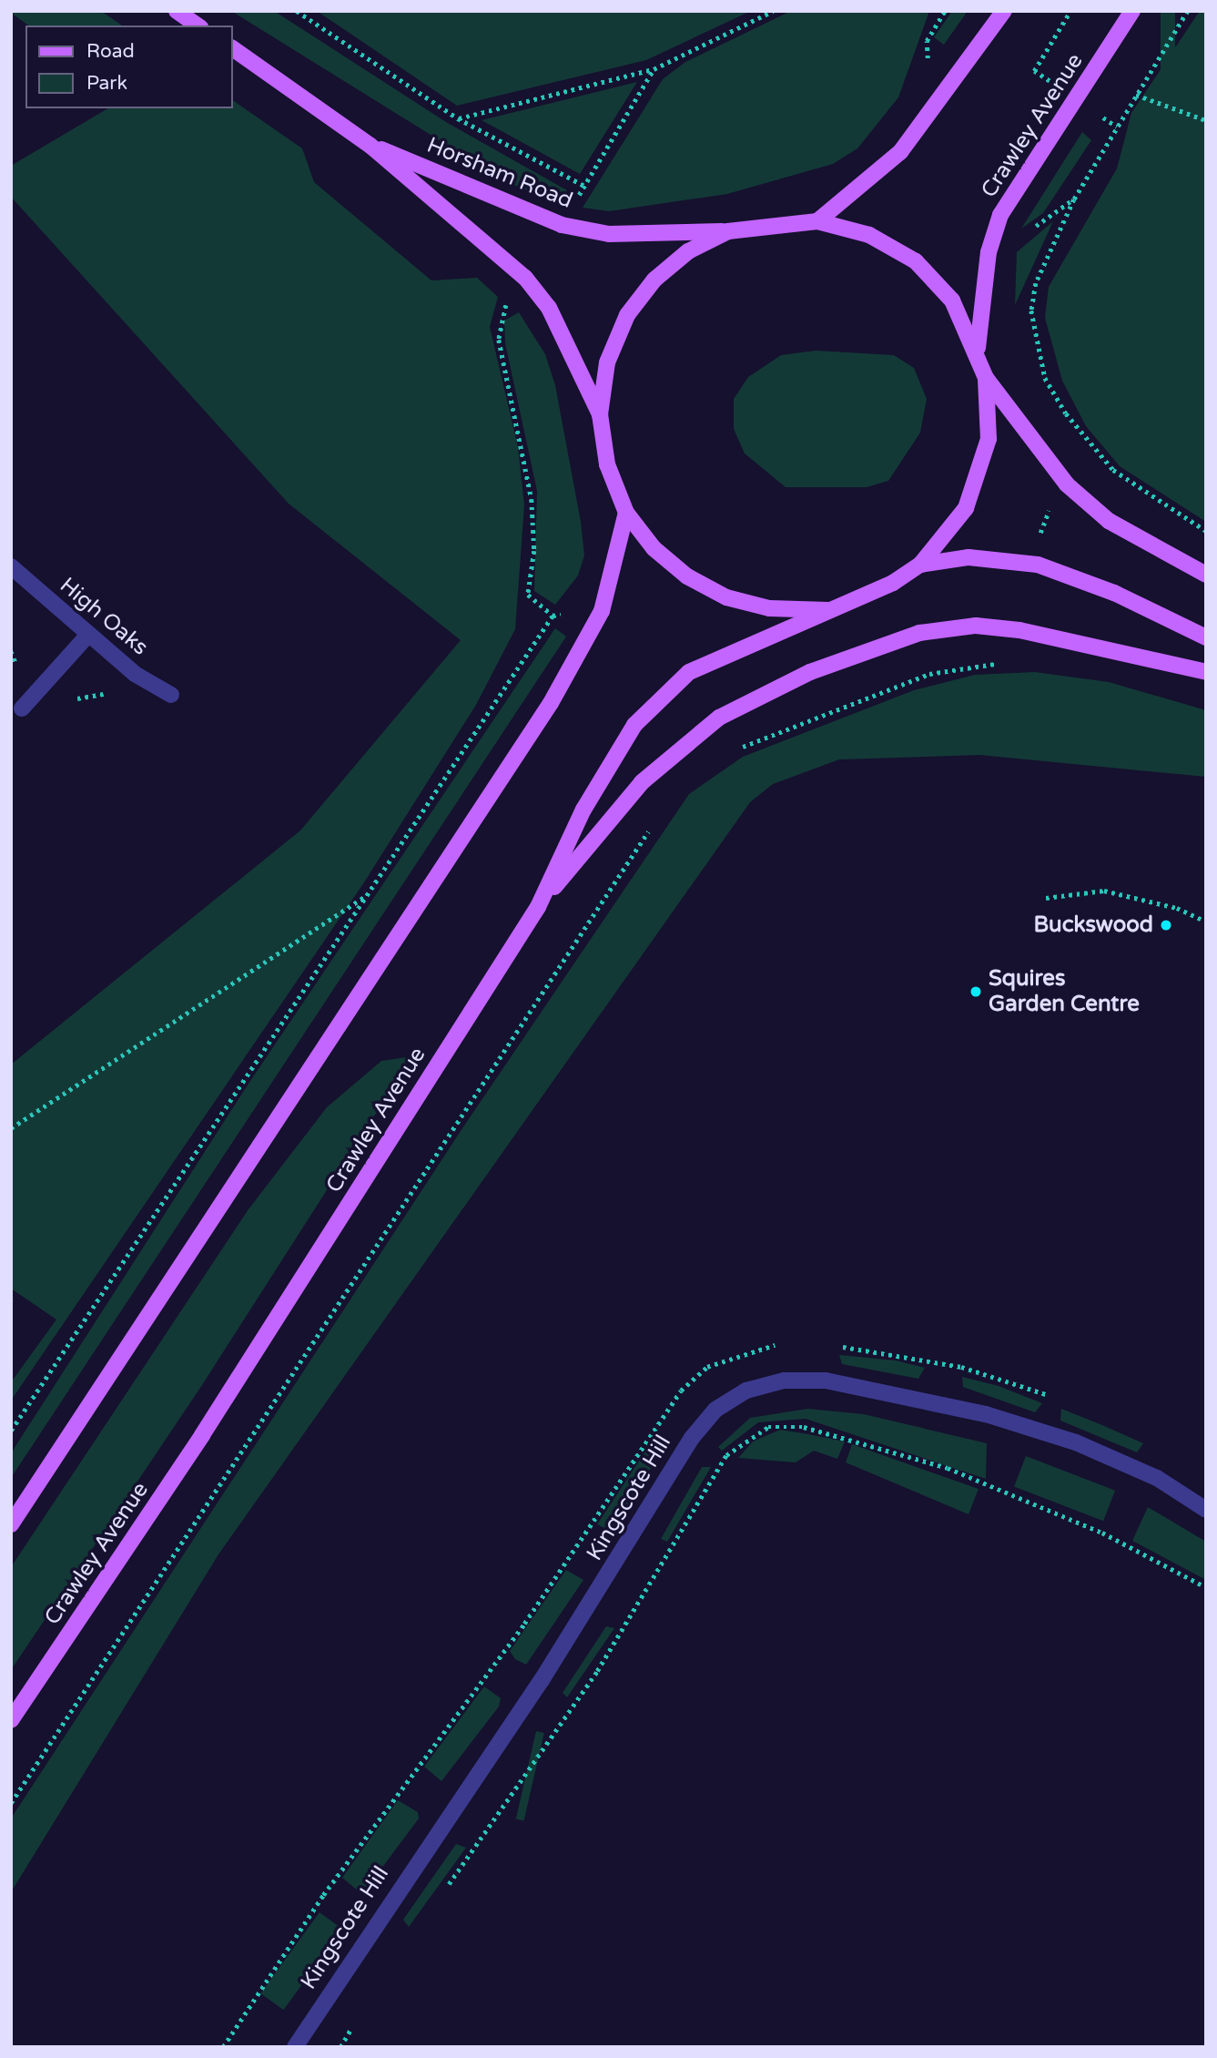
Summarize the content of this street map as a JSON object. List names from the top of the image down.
{
  "streets": {
    "main road": ["Crawley Avenue", "Horsham Road"],
    "street": ["High Oaks", "Kingscote Hill"]
  },
  "places": ["Buckswood", "Squires Garden Centre"],
  "legend": ["Road", "Park"]
}
